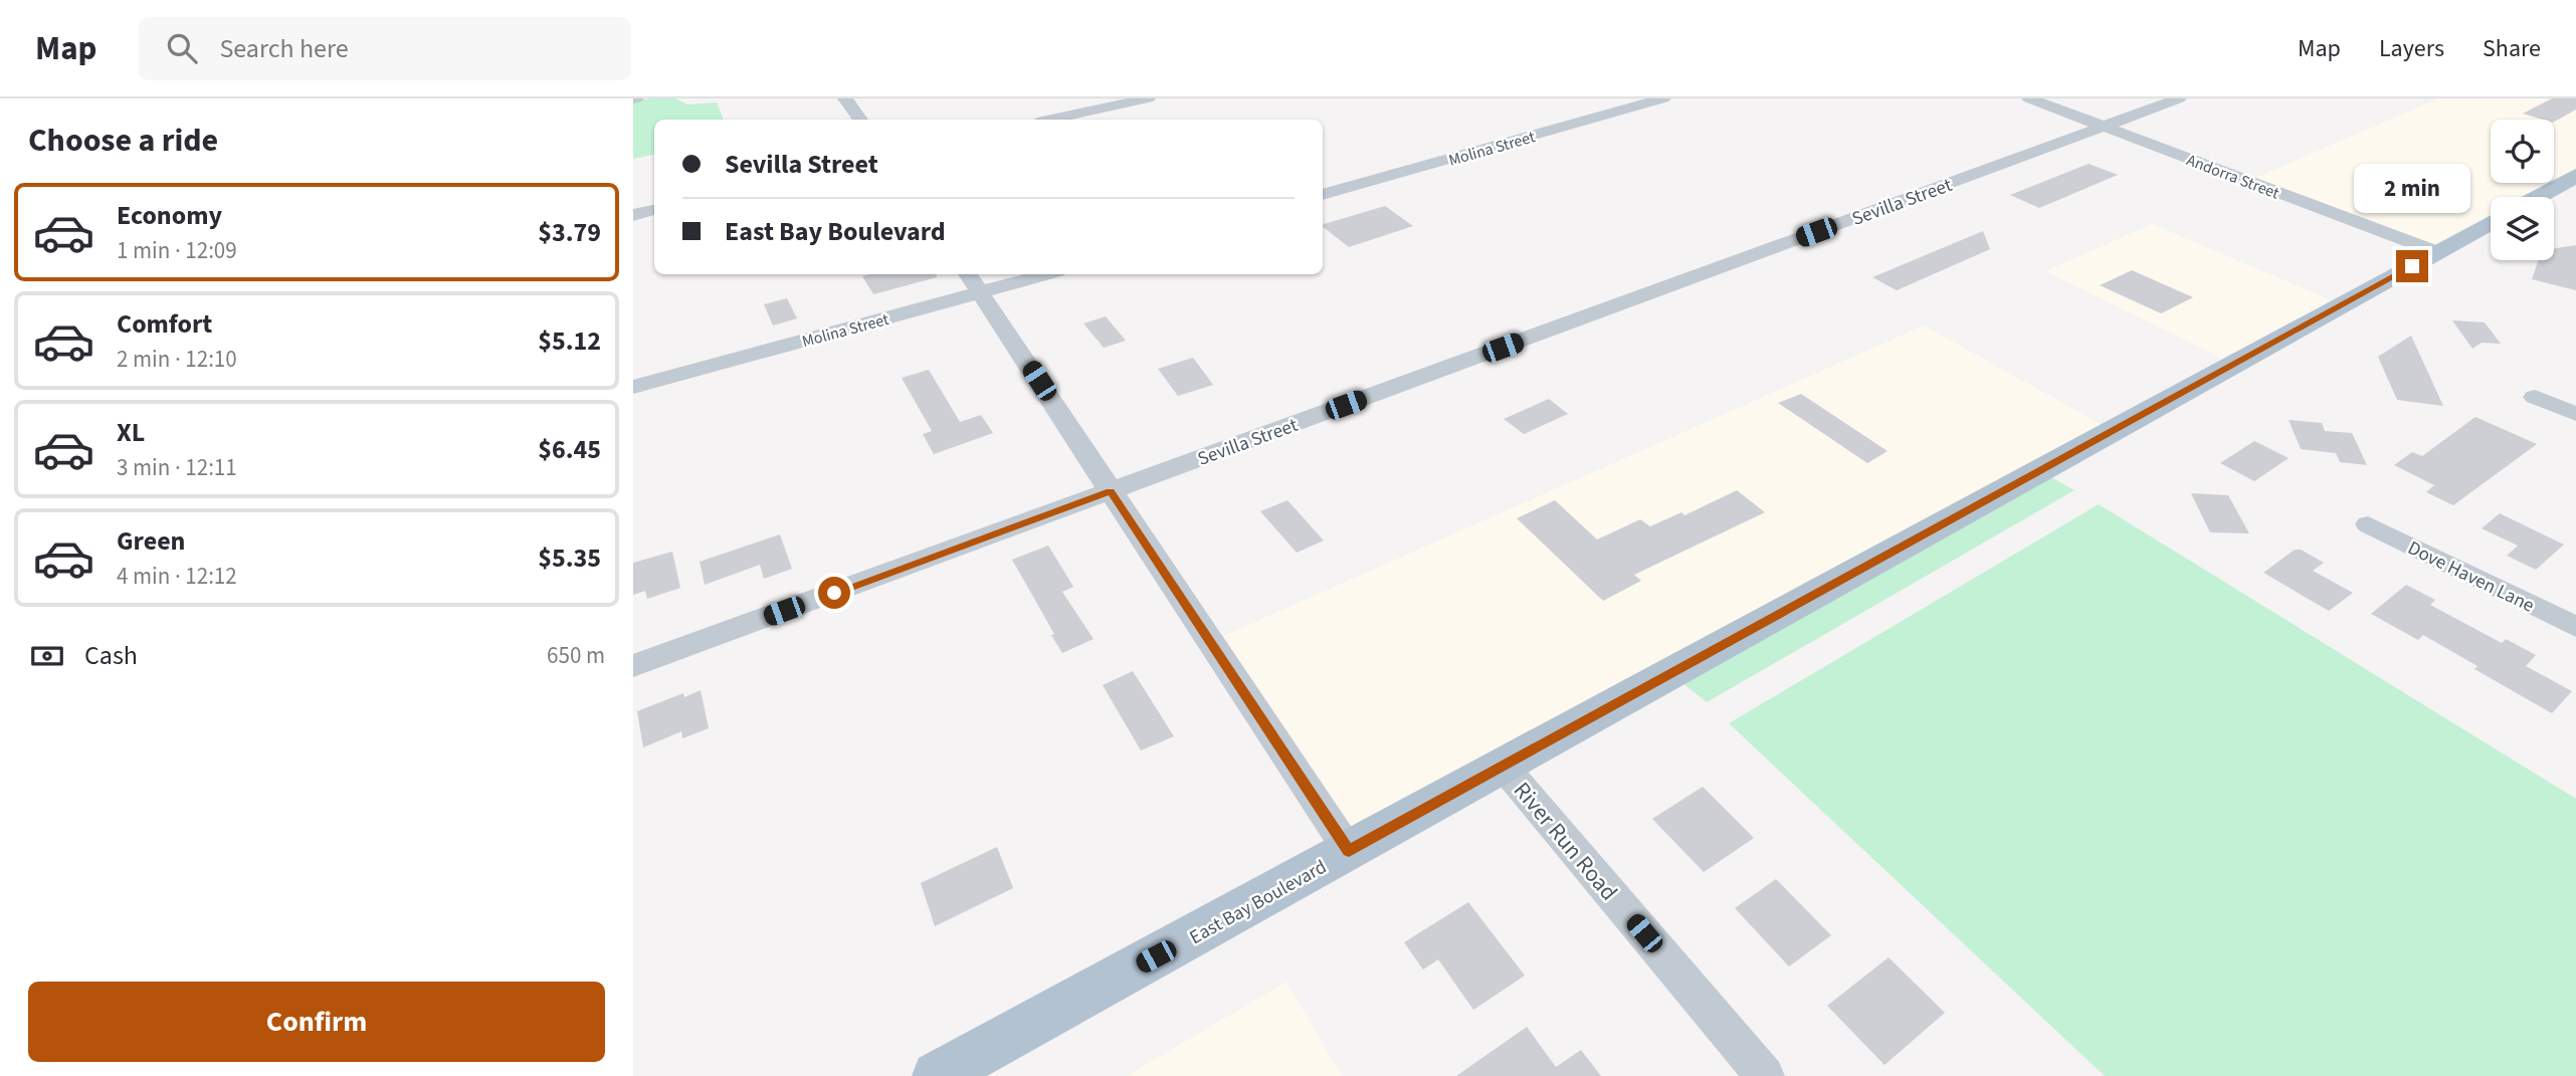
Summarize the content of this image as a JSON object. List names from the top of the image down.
{
  "streets": {
    "main road": ["East Bay Boulevard"],
    "street": [
      "Molina Street",
      "Andorra Street",
      "Sevilla Street",
      "Dove Haven Lane",
      "River Run Road"
    ]
  },
  "crossings": [
    ["Andorra Street", "Sevilla Street"],
    ["Andorra Street", "East Bay Boulevard"],
    ["River Run Road", "East Bay Boulevard"]
  ],
  "page": {
    "header": "Map",
    "search": "Search here",
    "nav": ["Map", "Layers", "Share"],
    "heading": "Choose a ride",
    "banner": ["Sevilla Street", "East Bay Boulevard"],
    "bubble": "2 min",
    "list": [
      {
        "name": "Economy",
        "note": "1 min · 12:09",
        "value": "$3.79"
      },
      {
        "name": "Comfort",
        "note": "2 min · 12:10",
        "value": "$5.12"
      },
      {
        "name": "XL",
        "note": "3 min · 12:11",
        "value": "$6.45"
      },
      {
        "name": "Green",
        "note": "4 min · 12:12",
        "value": "$5.35"
      }
    ],
    "pay": ["Cash", "650 m"],
    "buttons": "Confirm"
  }
}
